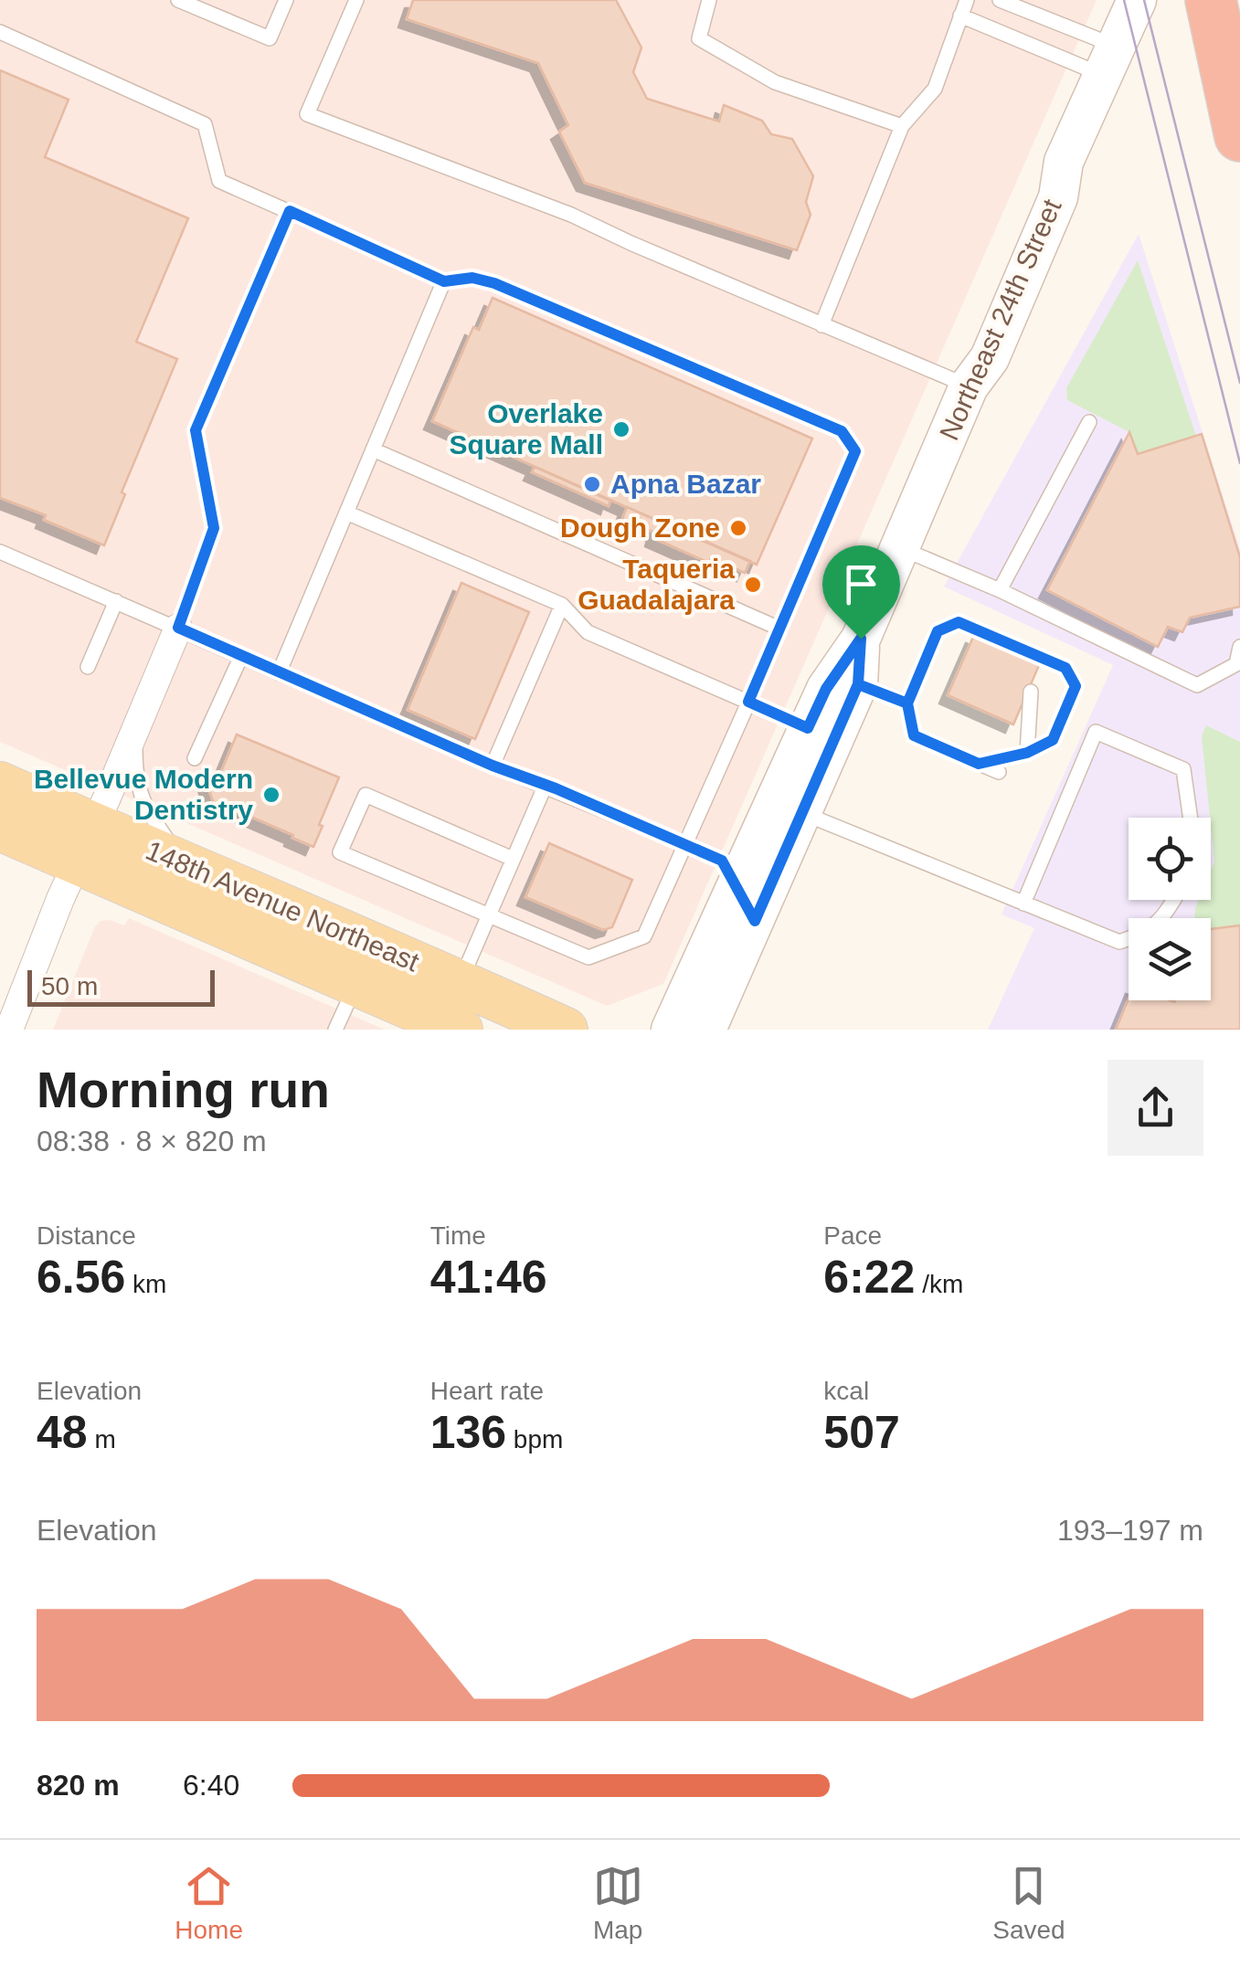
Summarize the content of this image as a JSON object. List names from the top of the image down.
{
  "streets": {
    "main road": ["Northeast 24th Street", "148th Avenue Northeast"]
  },
  "places": [
    "Overlake Square Mall",
    "Apna Bazar",
    "Dough Zone",
    "Taqueria Guadalajara",
    "Bellevue Modern Dentistry"
  ],
  "scale_bar": "50 m",
  "page": {
    "scale": "50 m",
    "heading": ["Morning run", "08:38 · 8 × 820 m"],
    "stats": [
      ["Distance", "6.56 km"],
      ["Time", "41:46"],
      ["Pace", "6:22 /km"],
      ["Elevation", "48 m"],
      ["Heart rate", "136 bpm"],
      ["kcal", "507"]
    ],
    "chart": ["Elevation", "193–197 m"],
    "list": [
      {
        "name": "820 m",
        "note": "6:40"
      }
    ],
    "tabs": ["Home", "Map", "Saved"]
  }
}
